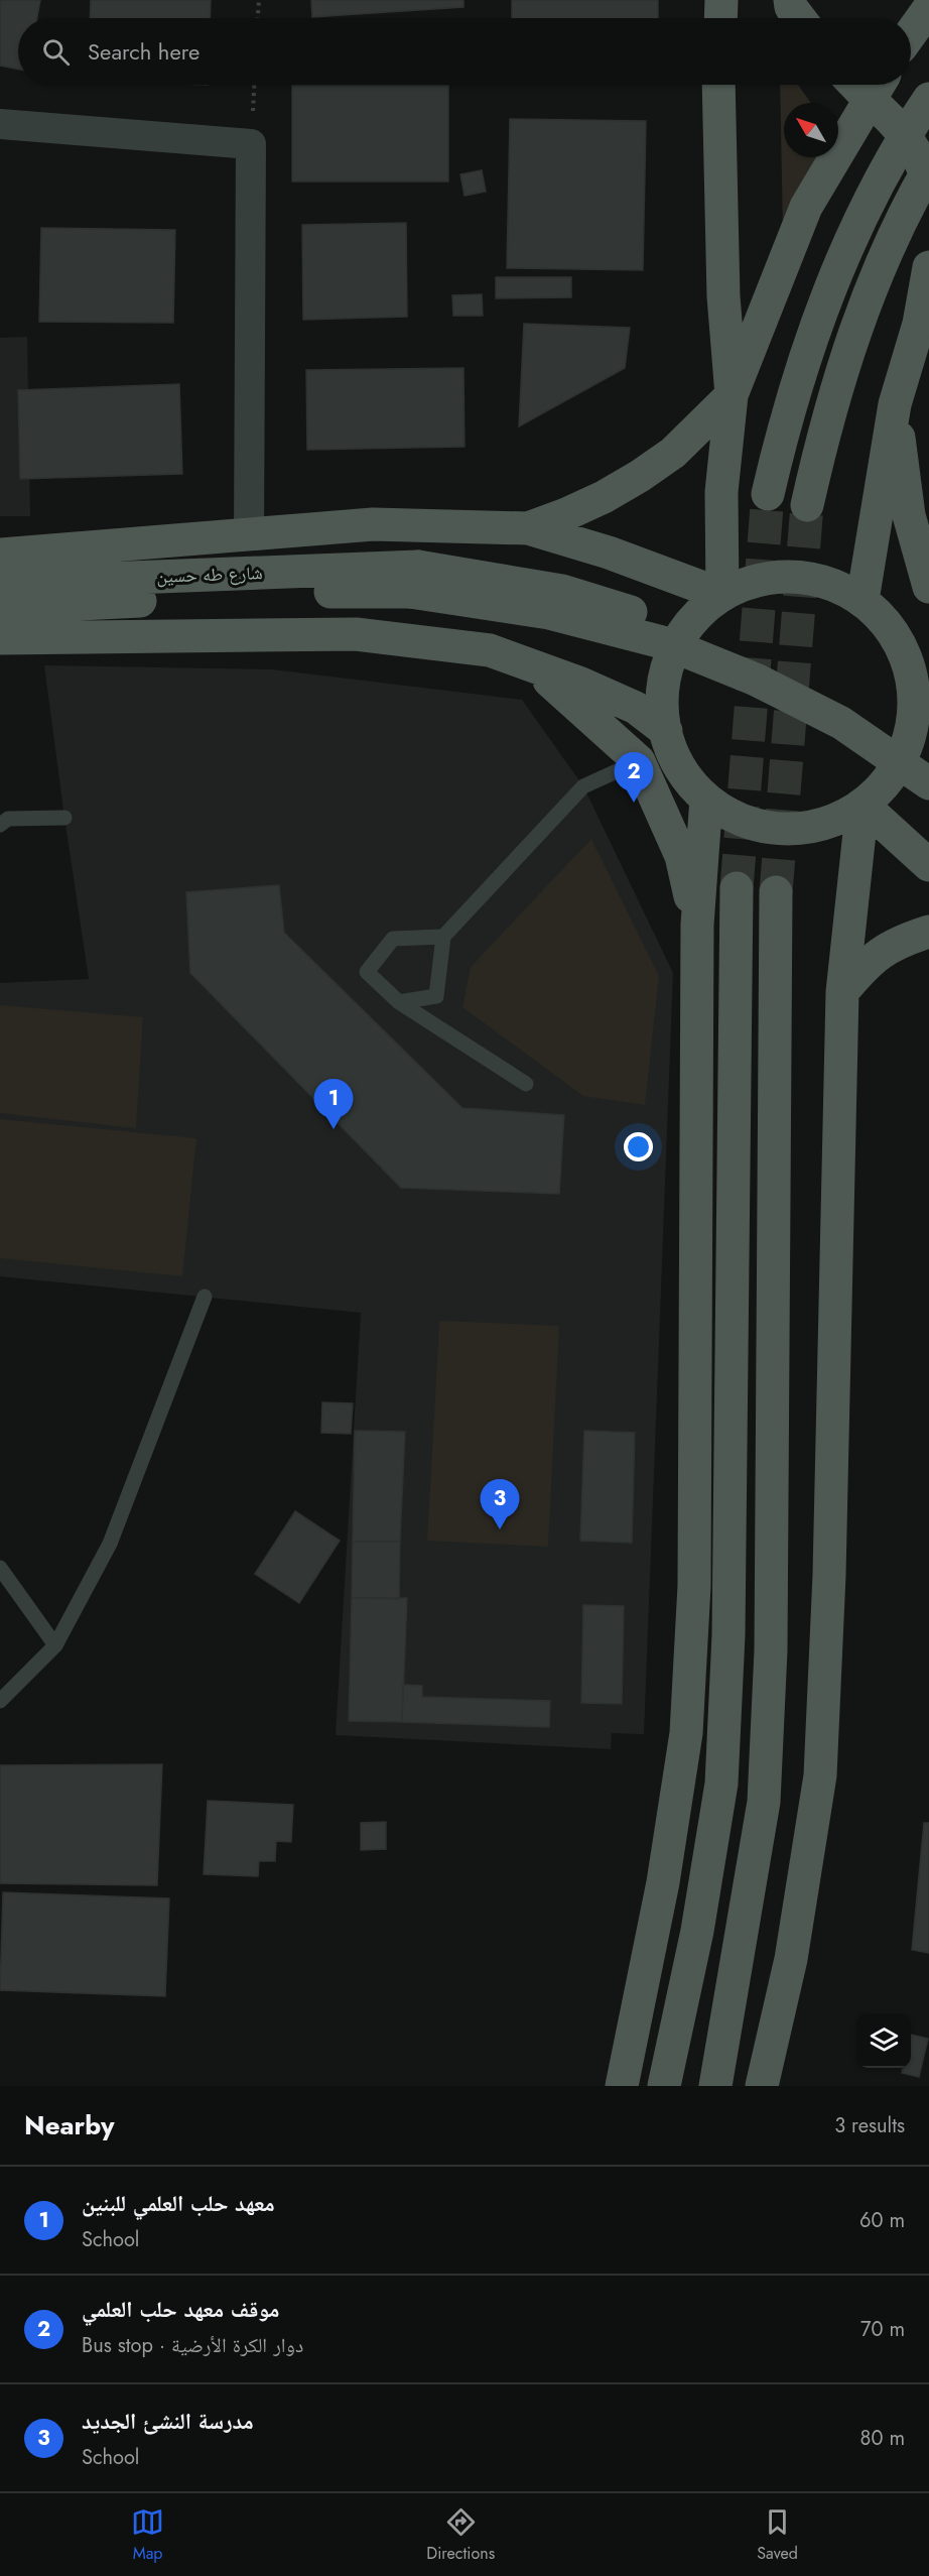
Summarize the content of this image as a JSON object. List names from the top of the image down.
{
  "streets": {
    "main road": ["شارع طه حسين"]
  },
  "north": "top left",
  "page": {
    "search": "Search here",
    "pins": ["2", "1", "3"],
    "heading": ["Nearby", "3 results"],
    "list": [
      {
        "mark": "1",
        "name": "معهد حلب العلمي للبنين",
        "note": "School",
        "value": "60 m"
      },
      {
        "mark": "2",
        "name": "موقف معهد حلب العلمي",
        "note": "Bus stop · دوار الكرة الأرضية",
        "value": "70 m"
      },
      {
        "mark": "3",
        "name": "مدرسة النشئ الجديد",
        "note": "School",
        "value": "80 m"
      }
    ],
    "nav": ["Map", "Directions", "Saved"]
  }
}
